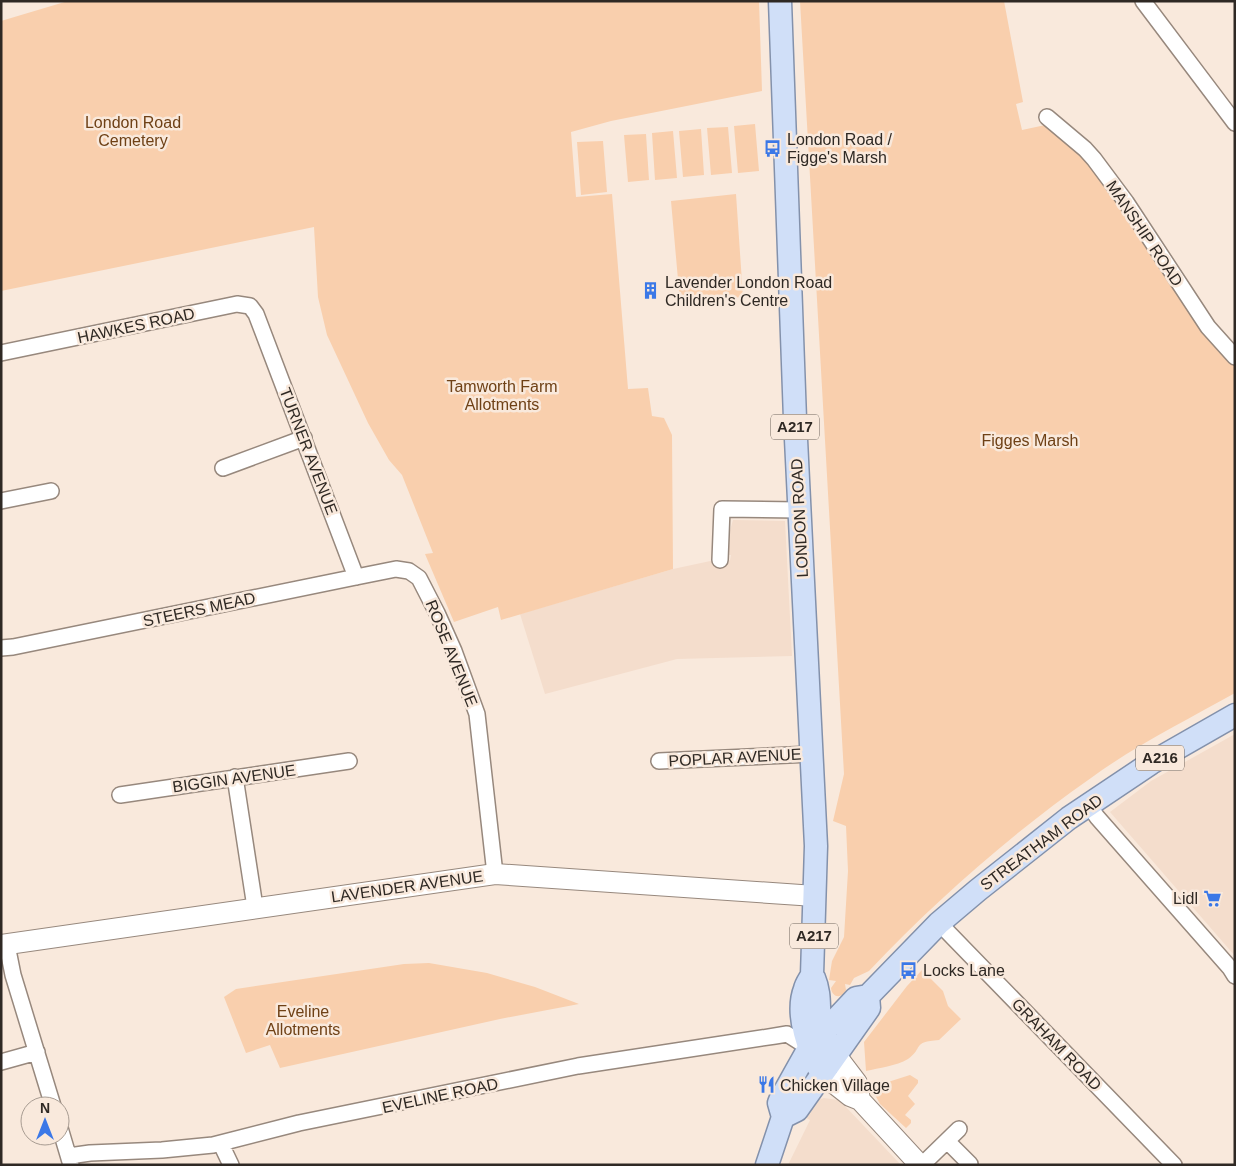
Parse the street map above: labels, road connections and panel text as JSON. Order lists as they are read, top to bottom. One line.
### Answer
{"streets":{"main road":["A217","LONDON ROAD","A216","STREATHAM ROAD"],"street":["MANSHIP ROAD","HAWKES ROAD","TURNER AVENUE","STEERS MEAD","ROSE AVENUE","POPLAR AVENUE","BIGGIN AVENUE","LAVENDER AVENUE","GRAHAM ROAD","EVELINE ROAD"]},"crossings":[["HAWKES ROAD","TURNER AVENUE"],["TURNER AVENUE","STEERS MEAD"],["LONDON ROAD","POPLAR AVENUE"],["LONDON ROAD","STREATHAM ROAD"],["LONDON ROAD","LAVENDER AVENUE"],["LONDON ROAD","EVELINE ROAD"],["STEERS MEAD","ROSE AVENUE"],["ROSE AVENUE","LAVENDER AVENUE"],["STREATHAM ROAD","GRAHAM ROAD"],["STREATHAM ROAD","EVELINE ROAD"]],"parks":["London Road Cemetery","Tamworth Farm Allotments","Figges Marsh","Eveline Allotments"],"places":{"bus stop":["London Road / Figge's Marsh","Locks Lane"],"building":["Lavender London Road Children's Centre"],"supermarket":["Lidl"],"restaurant":["Chicken Village"]},"north":"top"}
